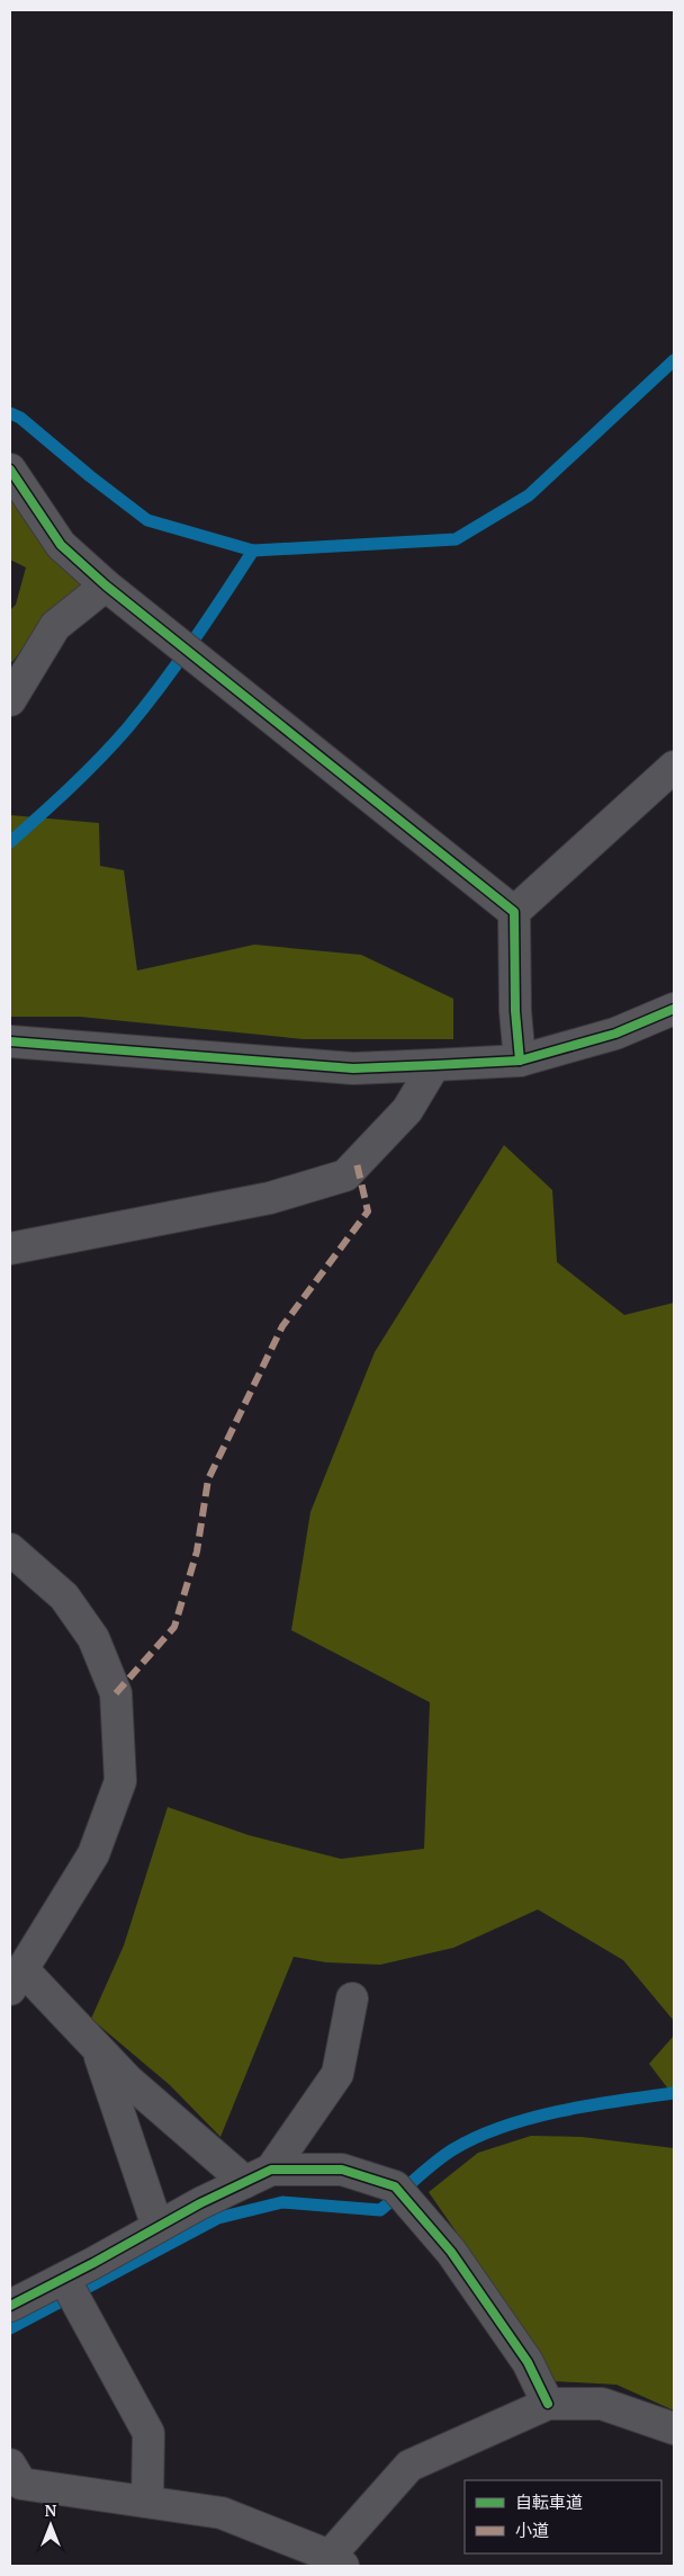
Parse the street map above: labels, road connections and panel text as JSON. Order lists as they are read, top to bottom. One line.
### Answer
{"legend":["自転車道","小道"],"north":"top"}
